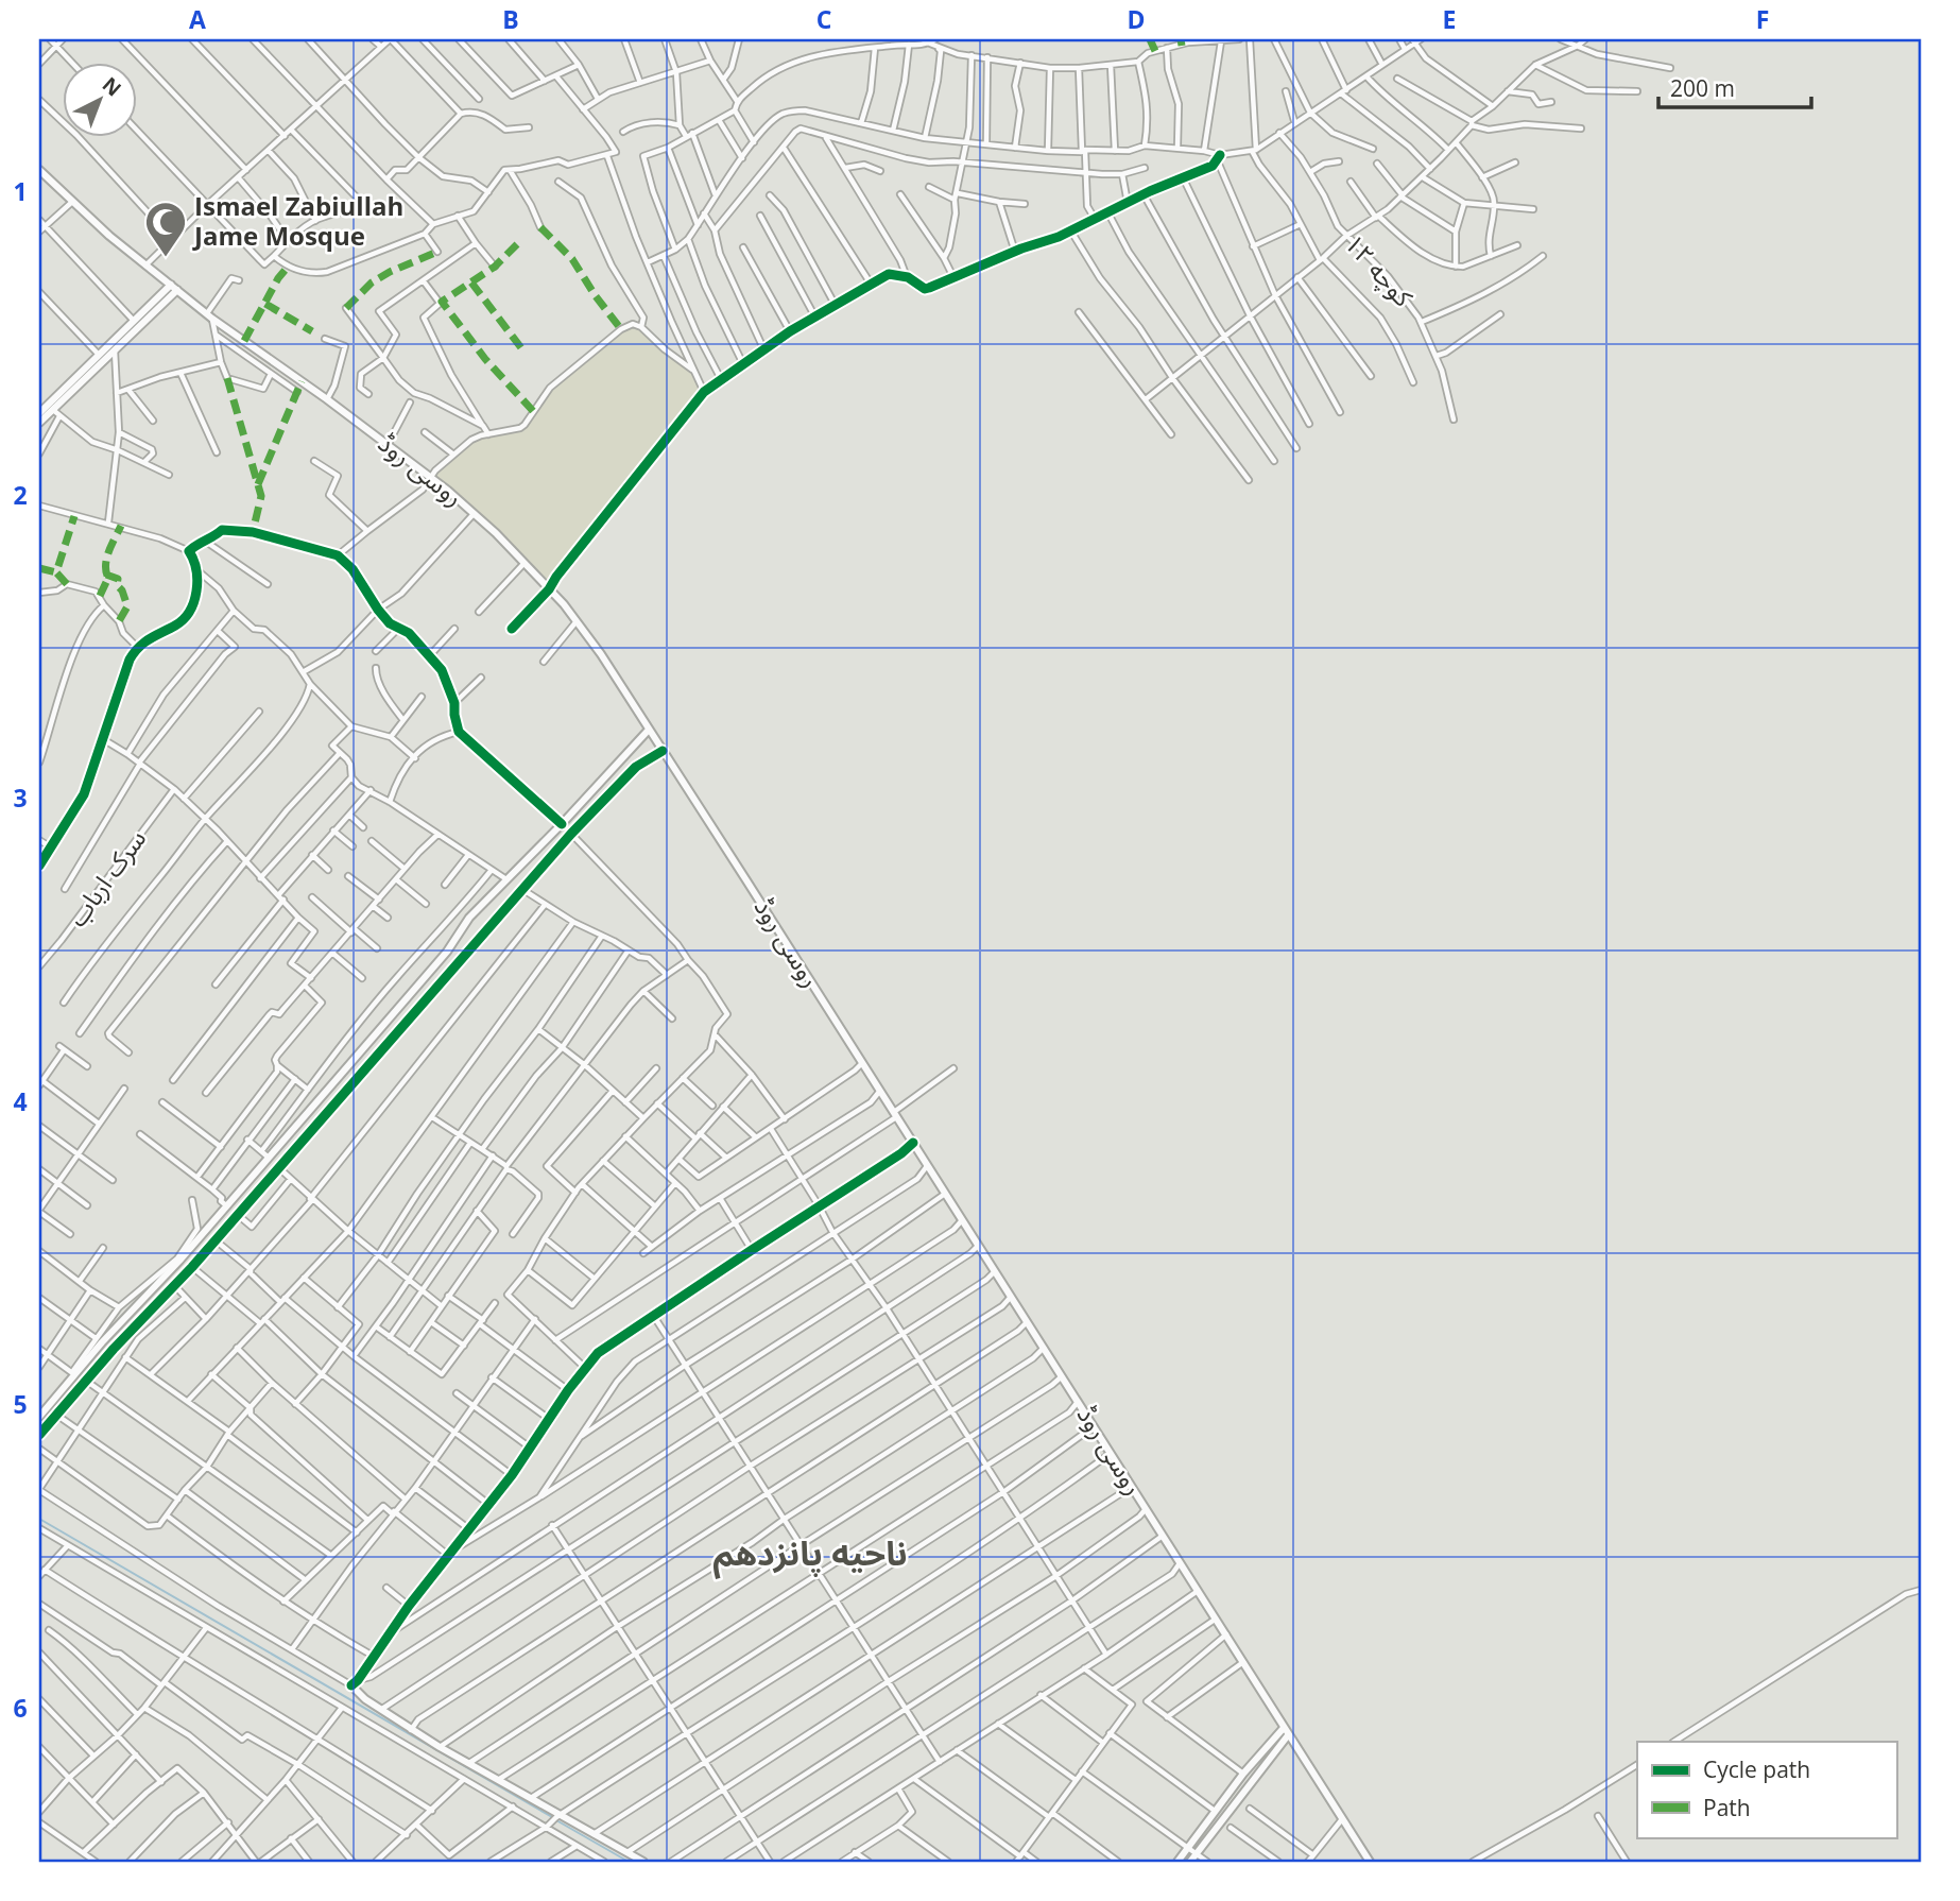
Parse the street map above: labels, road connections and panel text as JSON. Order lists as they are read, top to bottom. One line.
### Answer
{"streets":{"main road":["روسی روڈ"],"street":["کوچه ۱۲","سرک ارباب"]},"districts":["ناحیه پانزدهم"],"places":{"mosque":["Ismael Zabiullah Jame Mosque"]},"legend":["Cycle path","Path"],"scale_bar":"200 m","north":"top right","grid":{"columns":["A","B","C","D","E","F"],"rows":["1","2","3","4","5","6"]}}
